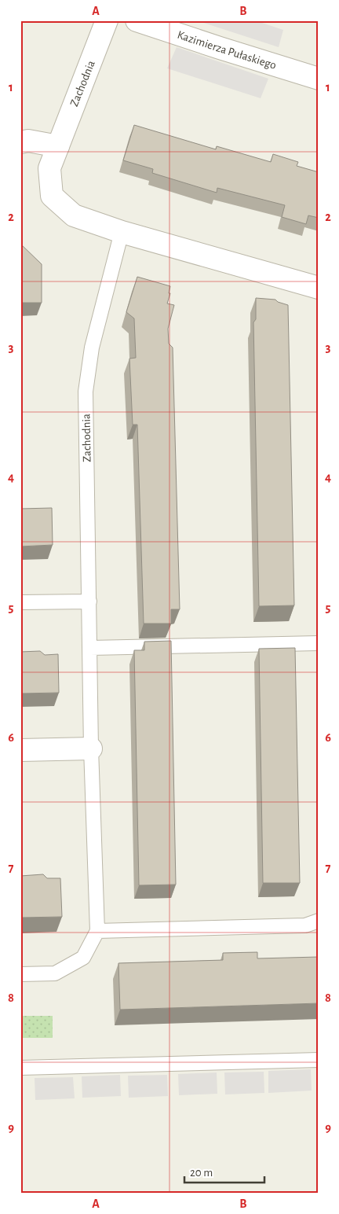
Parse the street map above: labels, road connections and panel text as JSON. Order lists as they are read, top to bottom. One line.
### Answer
{"streets":{"street":["Kazimierza Pułaskiego","Zachodnia"]},"scale_bar":"20 m","grid":{"columns":["A","B"],"rows":["1","2","3","4","5","6","7","8","9"]}}
